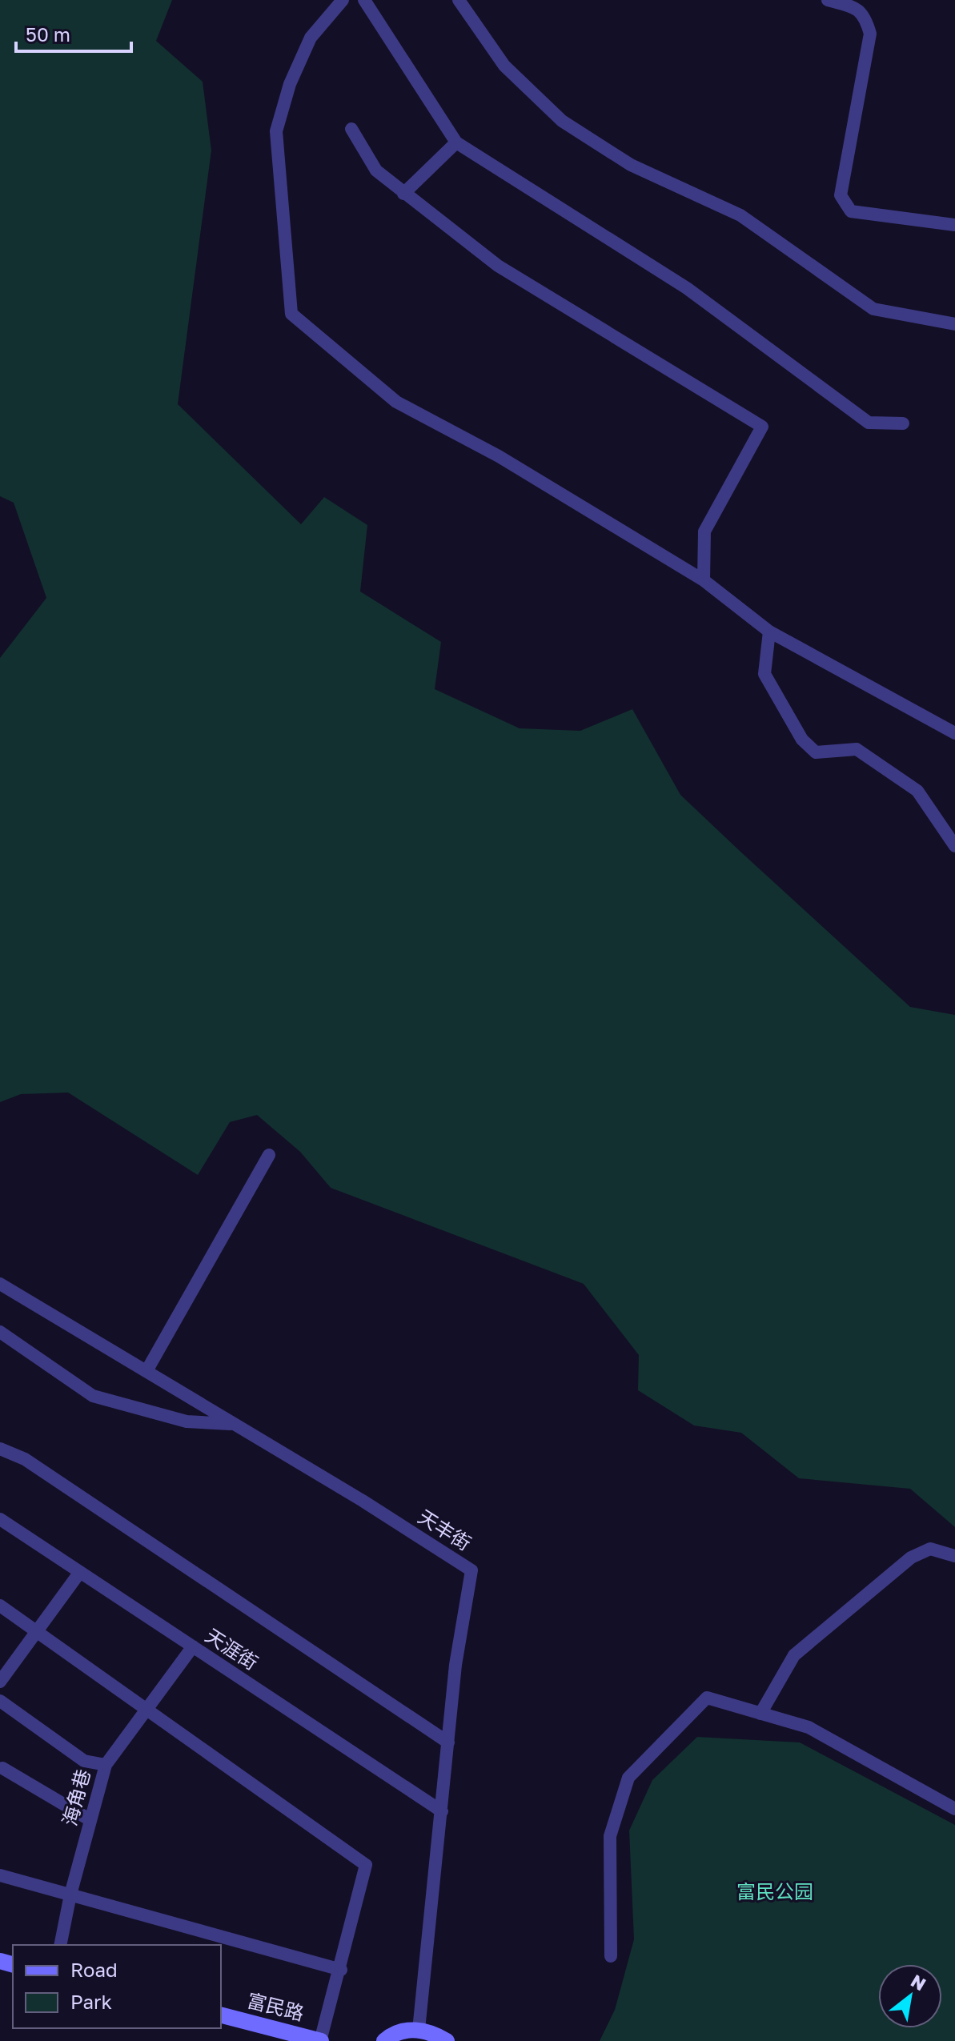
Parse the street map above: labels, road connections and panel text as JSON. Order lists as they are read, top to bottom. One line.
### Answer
{"streets":{"street":["天丰街","天涯街","海角巷","富民路"]},"crossings":[["天丰街","天涯街"],["天涯街","海角巷"]],"parks":["富民公园"],"legend":["Road","Park"],"scale_bar":"50 m","north":"top right"}
